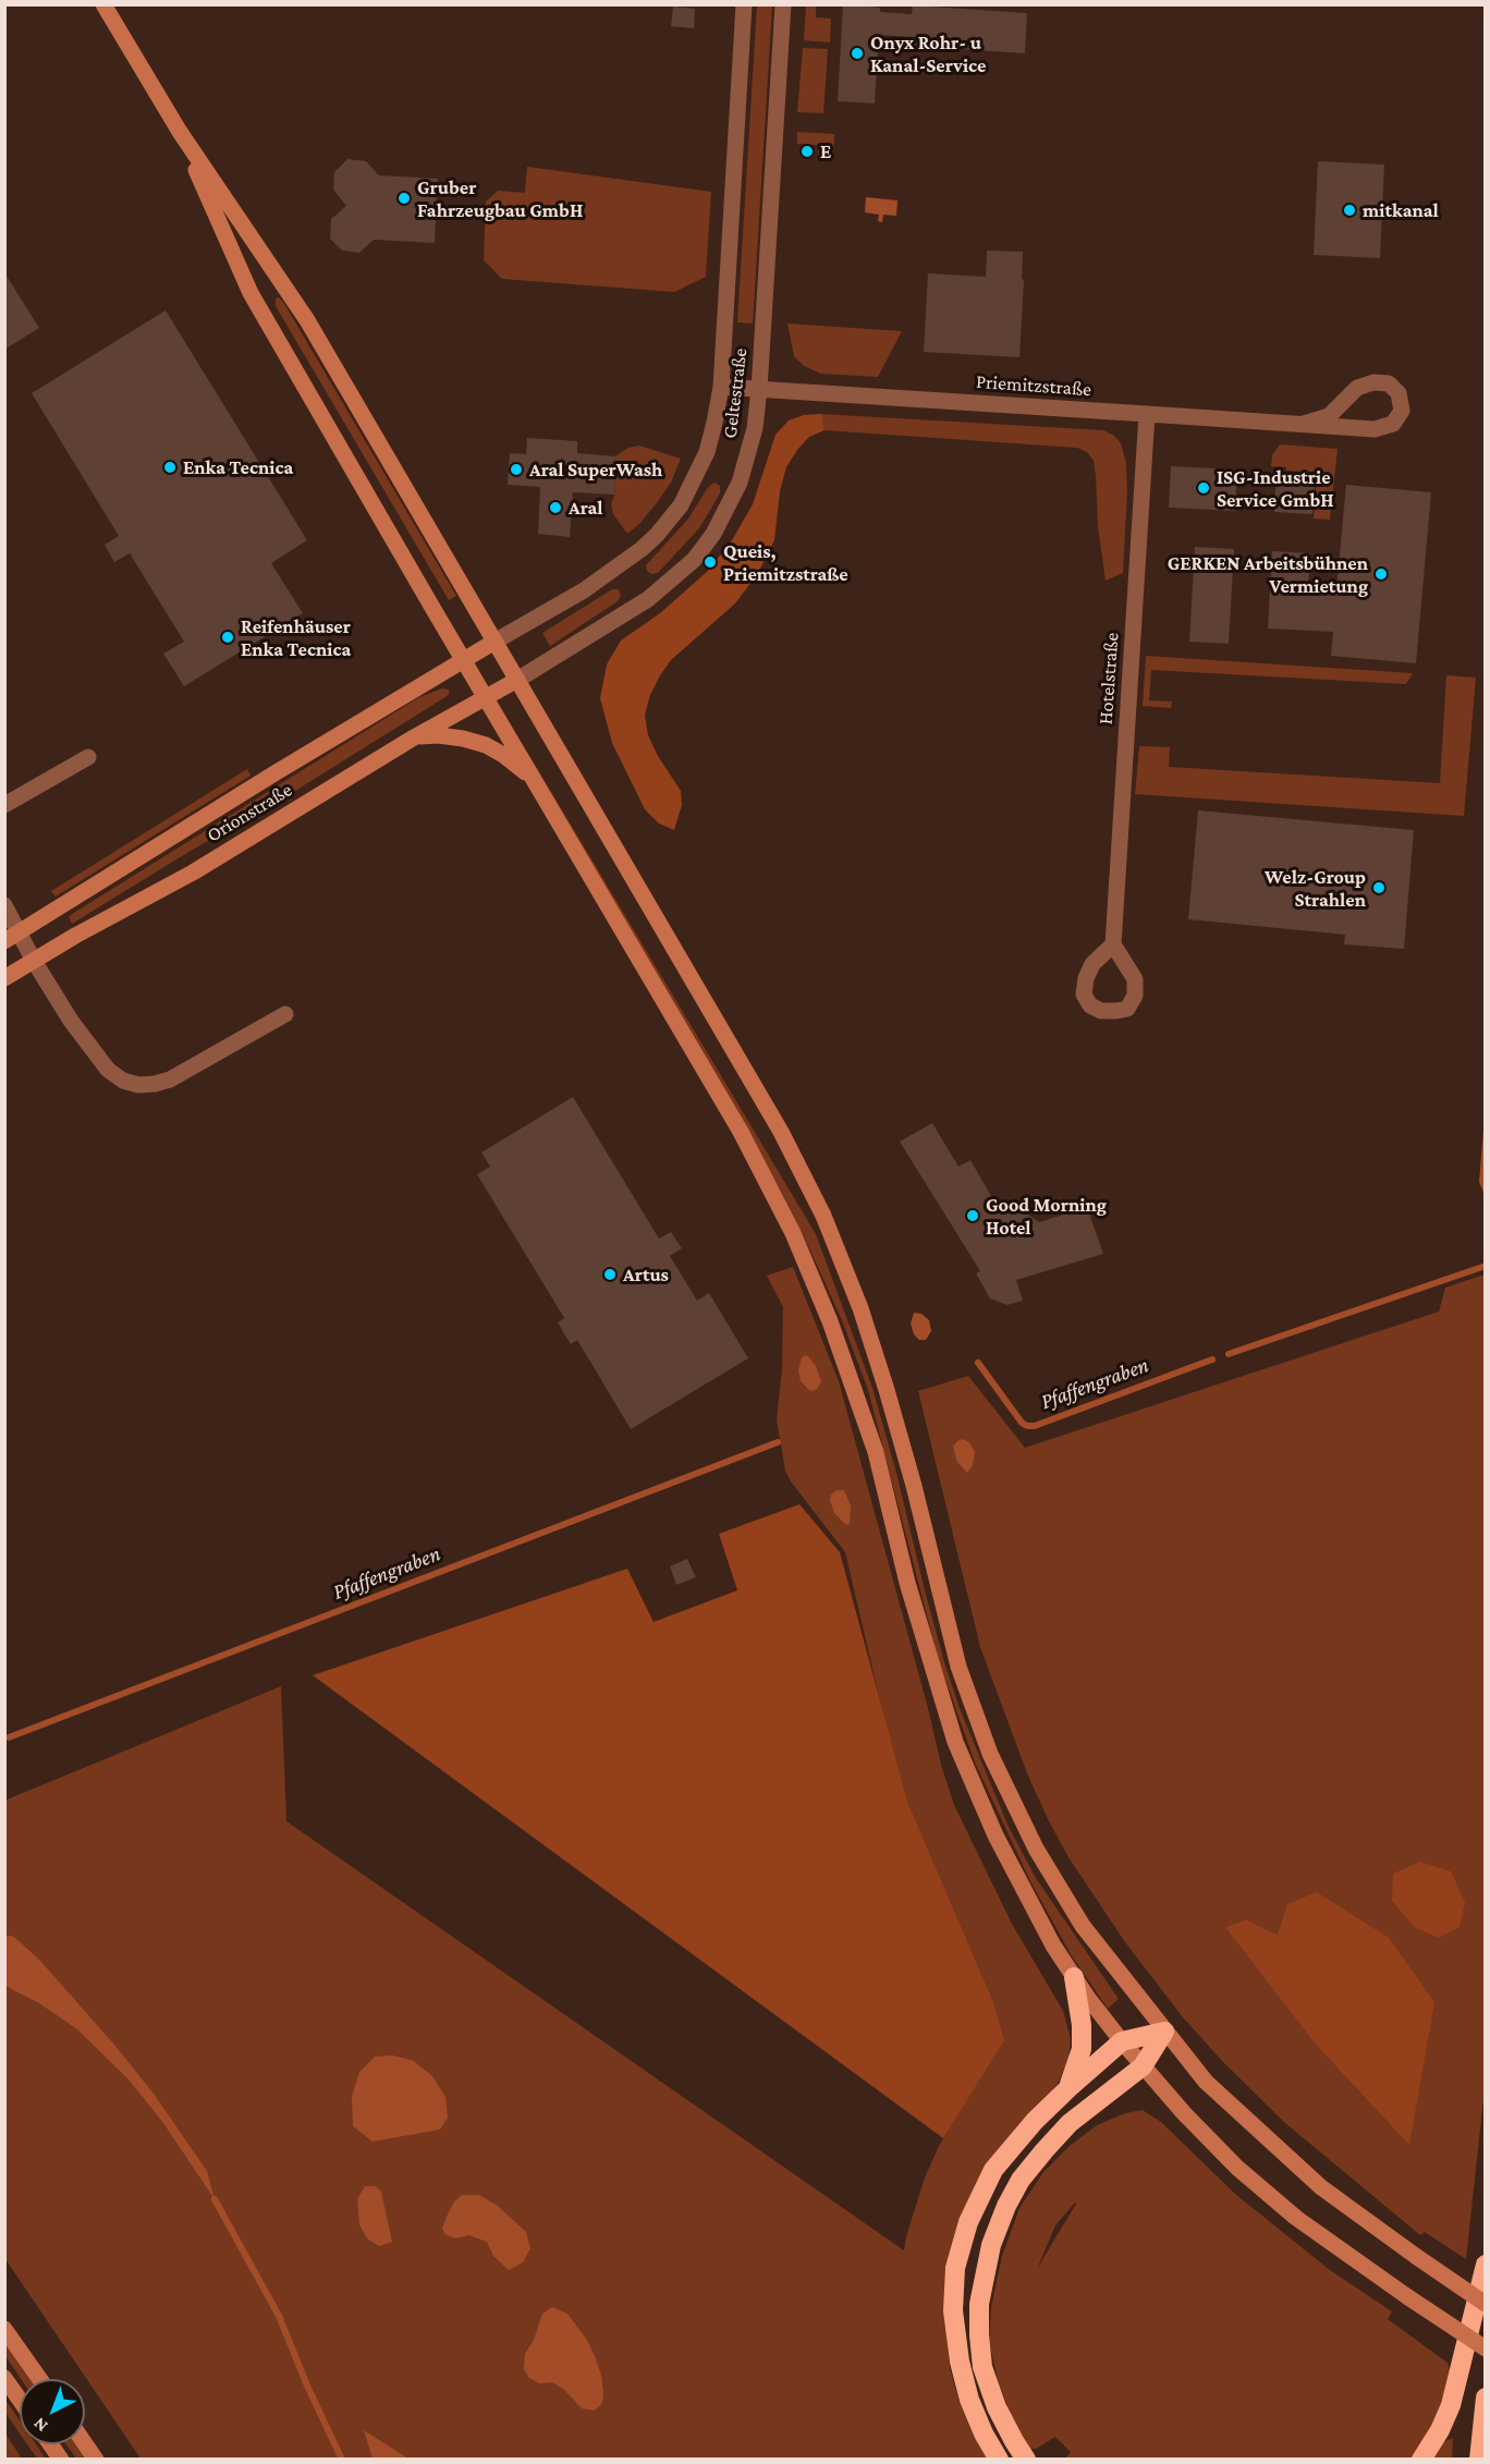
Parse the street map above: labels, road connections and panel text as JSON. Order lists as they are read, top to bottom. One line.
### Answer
{"streets":{"main road":["Orionstraße"],"street":["Priemitzstraße","Geltestraße","Hotelstraße"]},"crossings":[["Priemitzstraße","Geltestraße"],["Priemitzstraße","Hotelstraße"],["Geltestraße","Orionstraße"]],"water":["Pfaffengraben"],"places":["Onyx Rohr- u Kanal-Service","E","Gruber Fahrzeugbau GmbH","mitkanal","Enka Tecnica","Aral SuperWash","ISG-Industrie Service GmbH","Aral","Queis, Priemitzstraße","GERKEN Arbeitsbühnen Vermietung","Reifenhäuser Enka Tecnica","Welz-Group Strahlen","Good Morning Hotel","Artus"],"north":"bottom left"}
